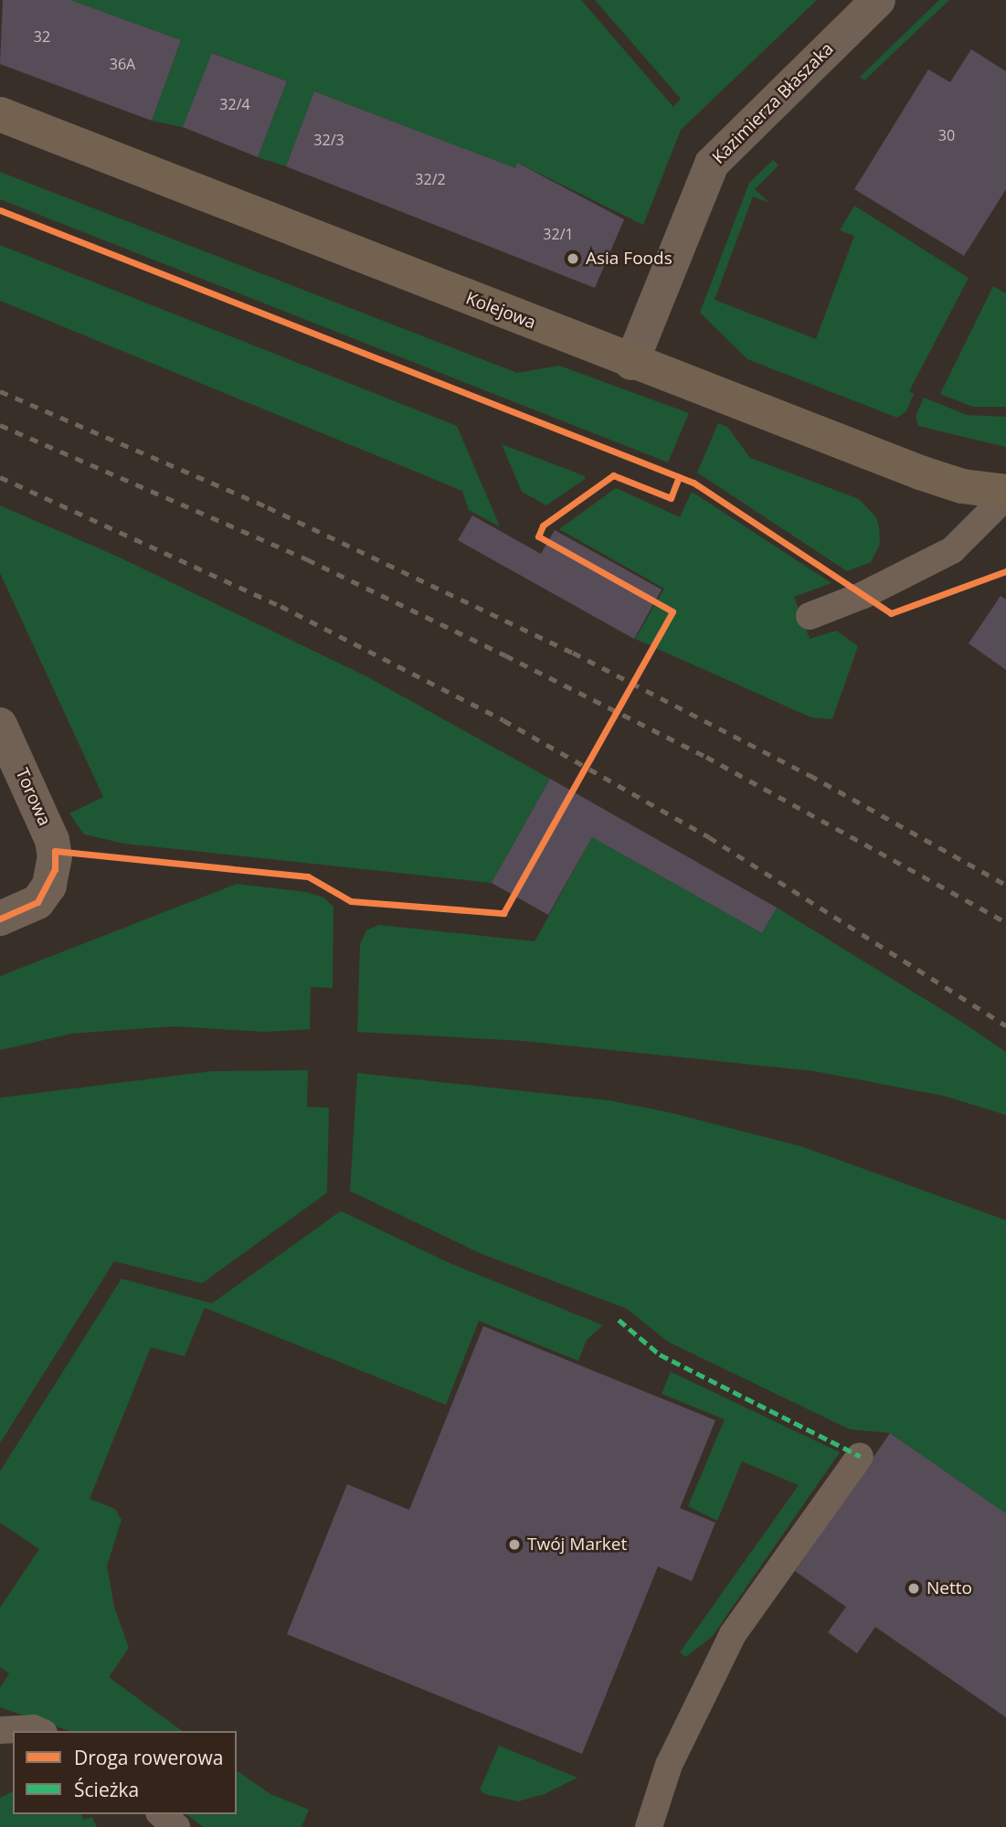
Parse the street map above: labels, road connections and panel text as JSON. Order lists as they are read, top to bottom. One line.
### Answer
{"streets":{"street":["Kazimierza Błaszaka","Kolejowa","Torowa"]},"crossings":[["Kazimierza Błaszaka","Kolejowa"]],"places":["Asia Foods","Twój Market","Netto"],"house_numbers":["32","36A","32/4","30","32/3","32/2","32/1"],"legend":["Droga rowerowa","Ścieżka"]}
